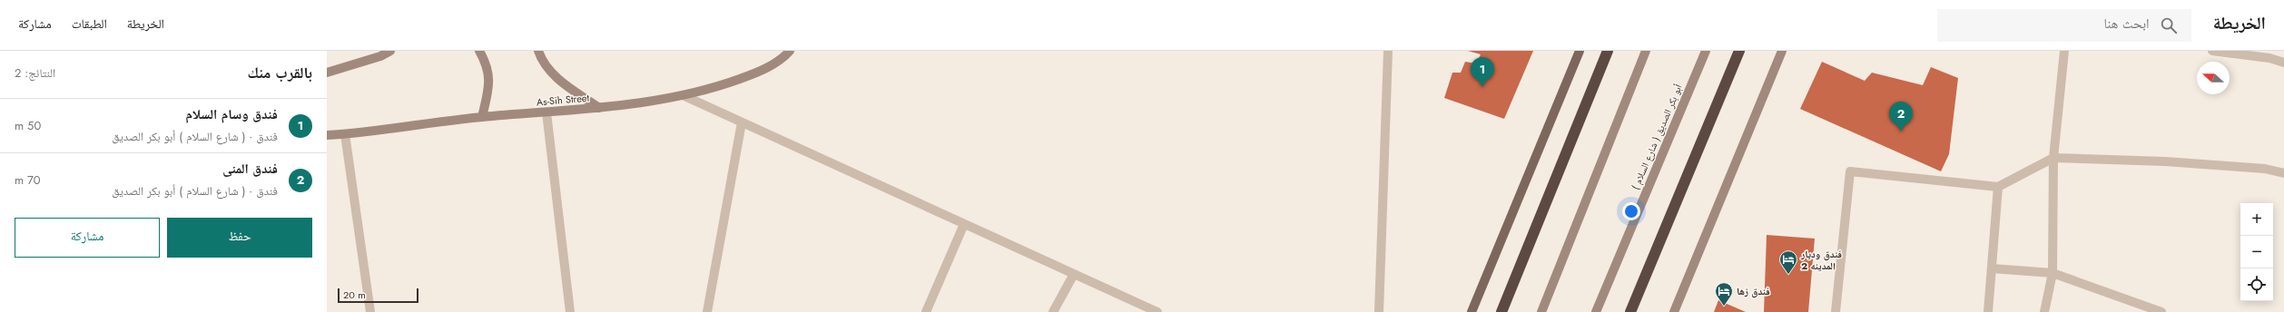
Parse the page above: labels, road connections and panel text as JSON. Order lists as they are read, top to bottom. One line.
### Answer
{"streets":{"main road":["As-Sih Street","( شارع السلام ) أبو بكر الصديق"]},"places":{"hotel":["فندق وديار المدينه 2","فندق زها"]},"scale_bar":"20 m","north":"left","page":{"header":"الخريطة","search":"ابحث هنا","nav":["الخريطة","الطبقات","مشاركة"],"heading":["بالقرب منك","النتائج: 2"],"pins":["1","2"],"list":[{"mark":"1","name":"فندق وسام السلام","note":"فندق · ( شارع السلام ) أبو بكر الصديق","value":"50 m"},{"mark":"2","name":"فندق المنى","note":"فندق · ( شارع السلام ) أبو بكر الصديق","value":"70 m"}],"map_buttons":["+","−"],"buttons":["حفظ","مشاركة"],"scale":"20 m"}}
